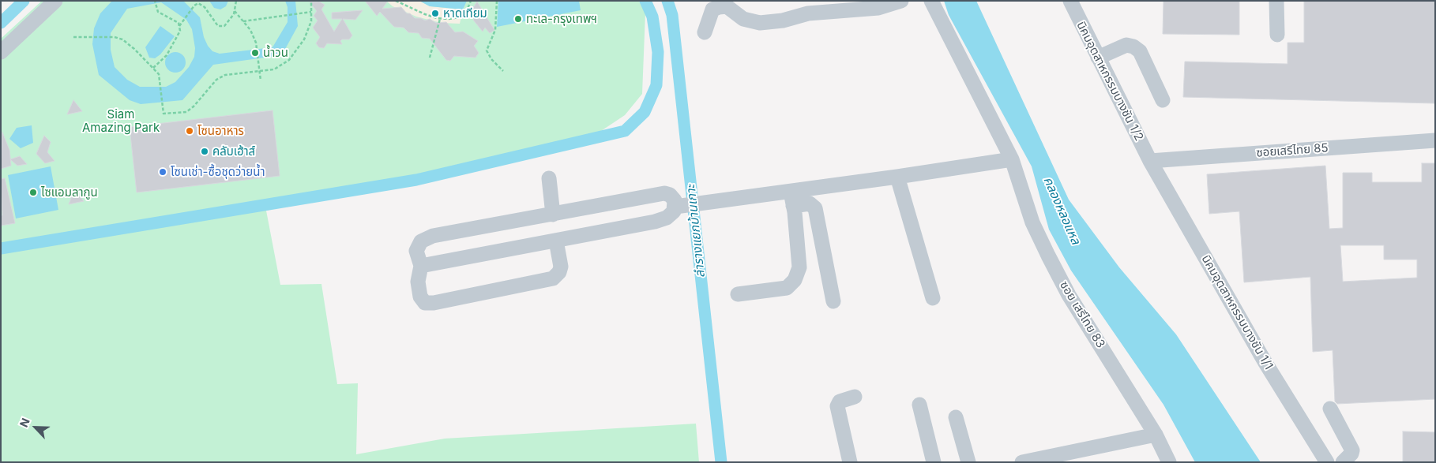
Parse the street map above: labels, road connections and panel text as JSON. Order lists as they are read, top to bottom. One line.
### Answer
{"streets":{"street":["นิคมอุตสาหกรรมบางชัน 1/2","ซอยเสรีไทย 85","นิคมอุตสาหกรรมบางชัน 1/1","ซอย เสรีไทย 83"]},"crossings":[["นิคมอุตสาหกรรมบางชัน 1/2","ซอยเสรีไทย 85"],["นิคมอุตสาหกรรมบางชัน 1/2","นิคมอุตสาหกรรมบางชัน 1/1"],["ซอยเสรีไทย 85","นิคมอุตสาหกรรมบางชัน 1/1"]],"water":["คลองหลอแหล","ลำรางแยกบ้านเกาะ"],"parks":["Siam Amazing Park"],"places":["หาดเทียม","ทะเล-กรุงเทพฯ","น้ำวน","โซนอาหาร","คลับเฮ้าส์","โซนเช่า-ซื้อชุดว่ายน้ำ","ไซแอมลากูน"],"north":"top left"}
